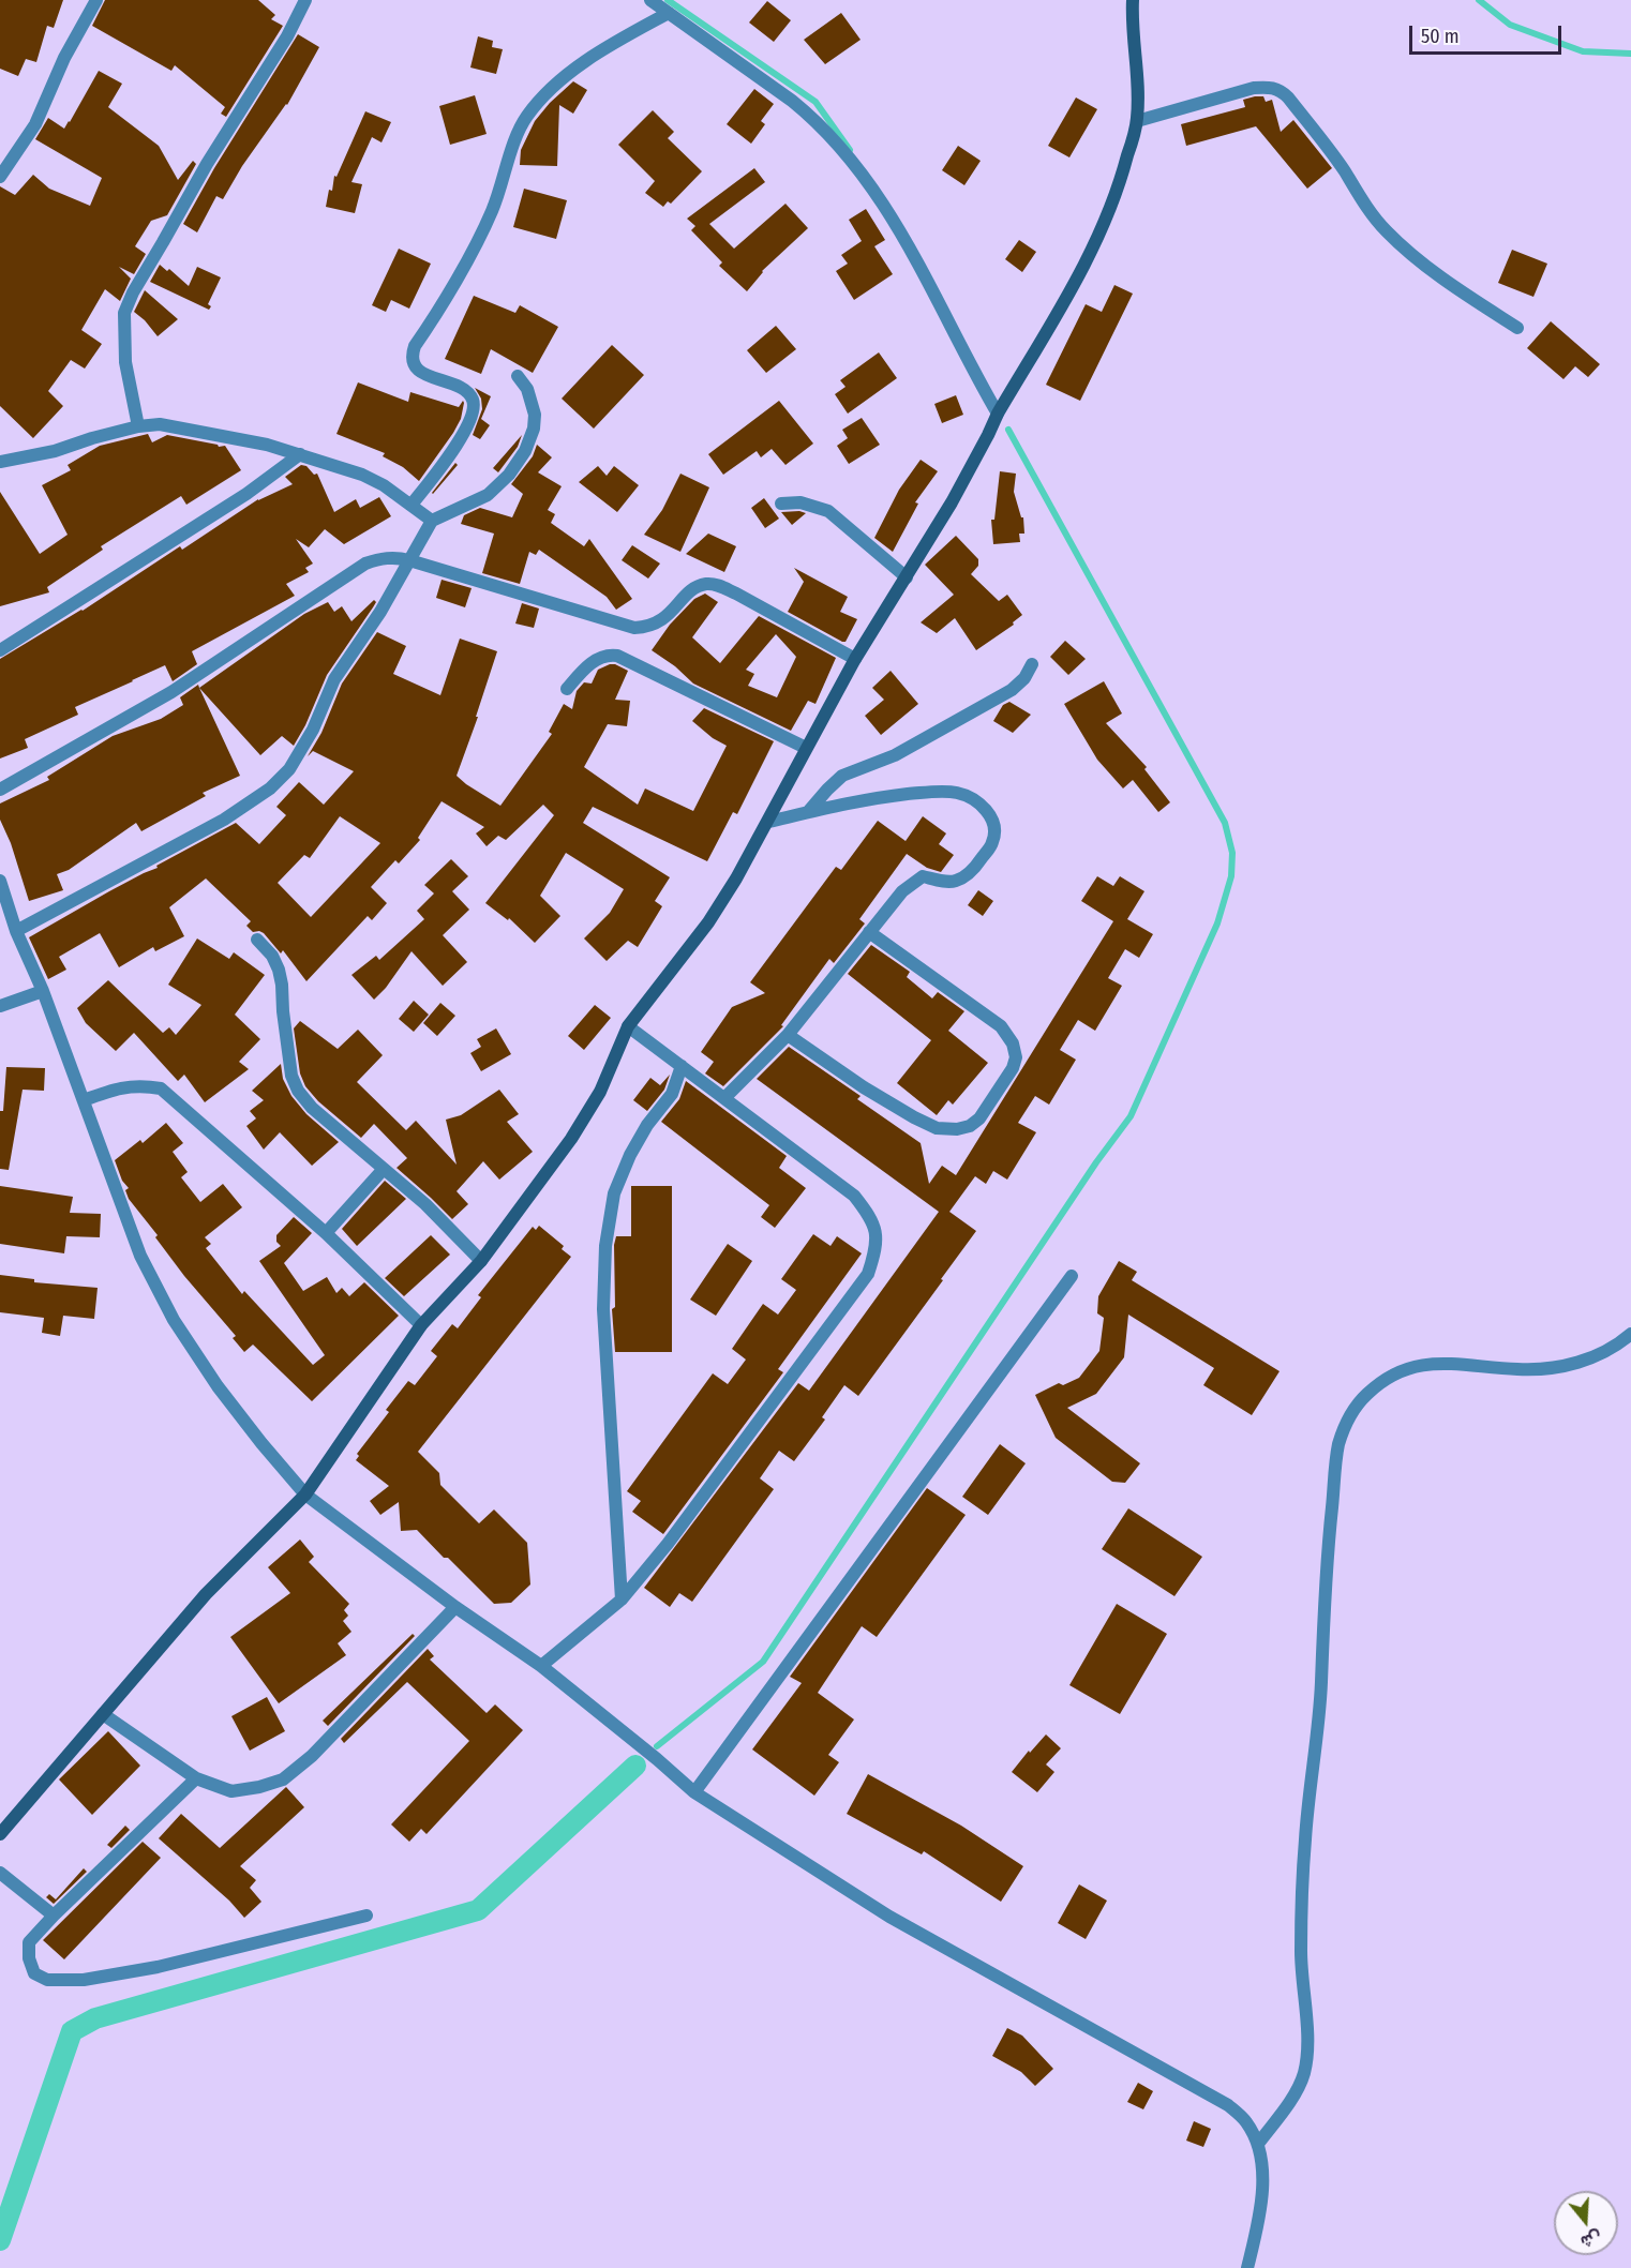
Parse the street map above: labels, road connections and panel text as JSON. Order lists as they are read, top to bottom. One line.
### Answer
{"scale_bar":"50 m","north":"bottom"}
